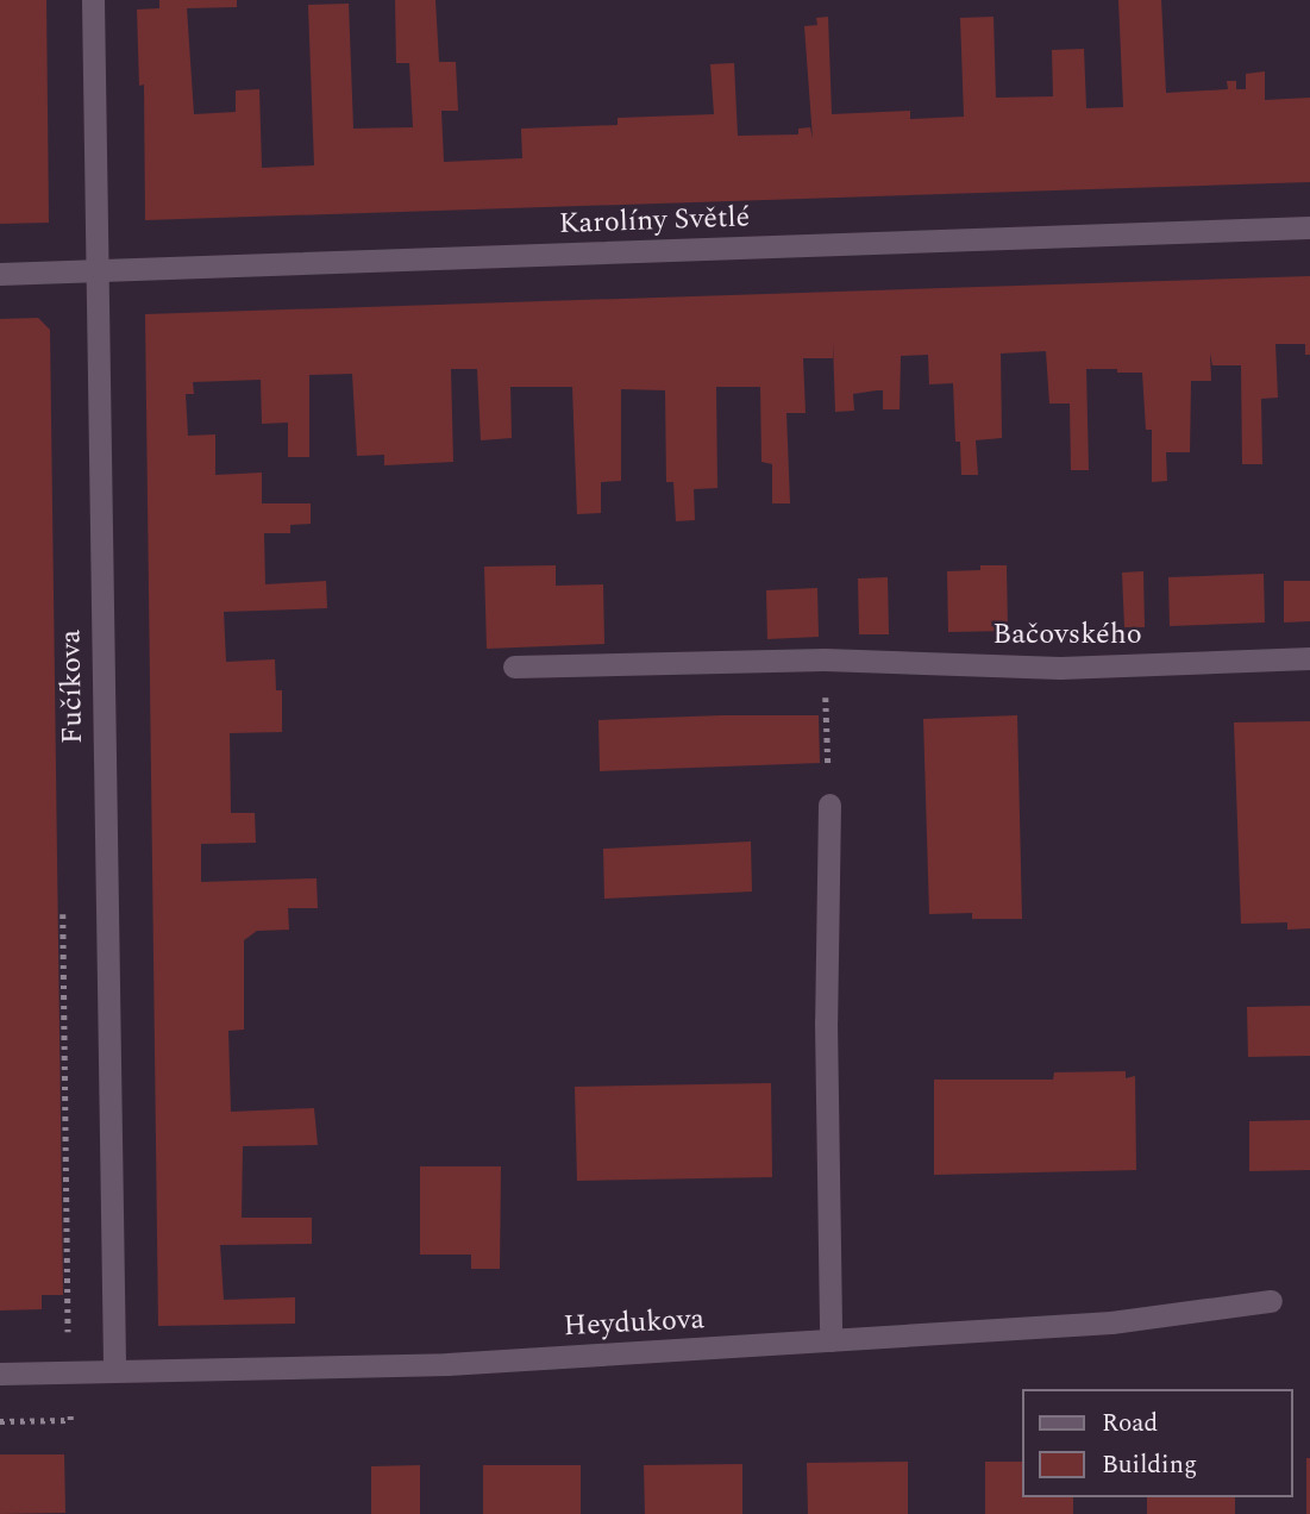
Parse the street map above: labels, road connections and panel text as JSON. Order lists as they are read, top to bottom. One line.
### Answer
{"streets":{"street":["Karolíny Světlé","Bačovského","Fučíkova","Heydukova"]},"crossings":[["Karolíny Světlé","Fučíkova"],["Fučíkova","Heydukova"]],"legend":["Road","Building"]}
